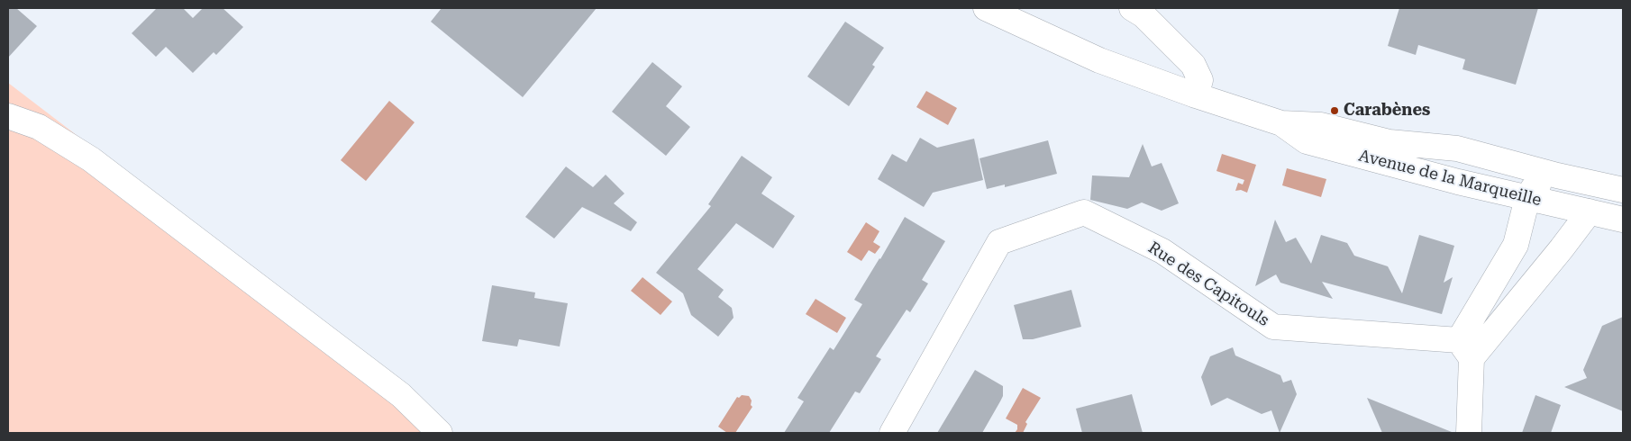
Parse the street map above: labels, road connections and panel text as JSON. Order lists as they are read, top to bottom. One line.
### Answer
{"streets":{"street":["Avenue de la Marqueille","Rue des Capitouls"]},"places":["Carabènes"]}
